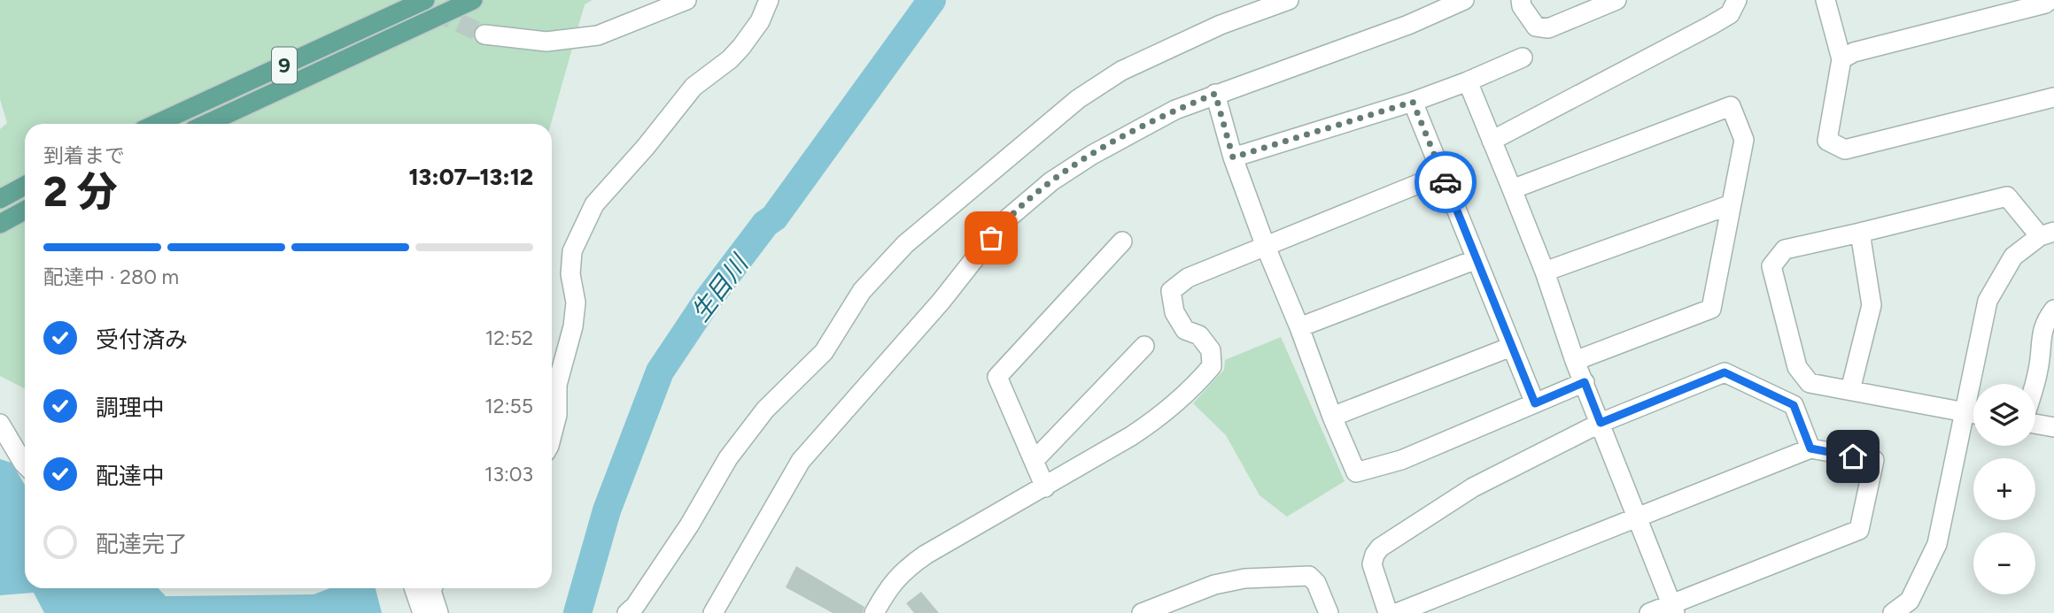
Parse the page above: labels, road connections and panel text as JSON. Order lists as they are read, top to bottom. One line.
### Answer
{"streets":{"main road":["9"]},"water":["生目川"],"page":{"heading":["2 分","到着まで","13:07–13:12"],"bar":"配達中 · 280 m","list":[["受付済み","12:52"],["調理中","12:55"],["配達中","13:03"],"配達完了"],"map_buttons":["+","−"]}}
